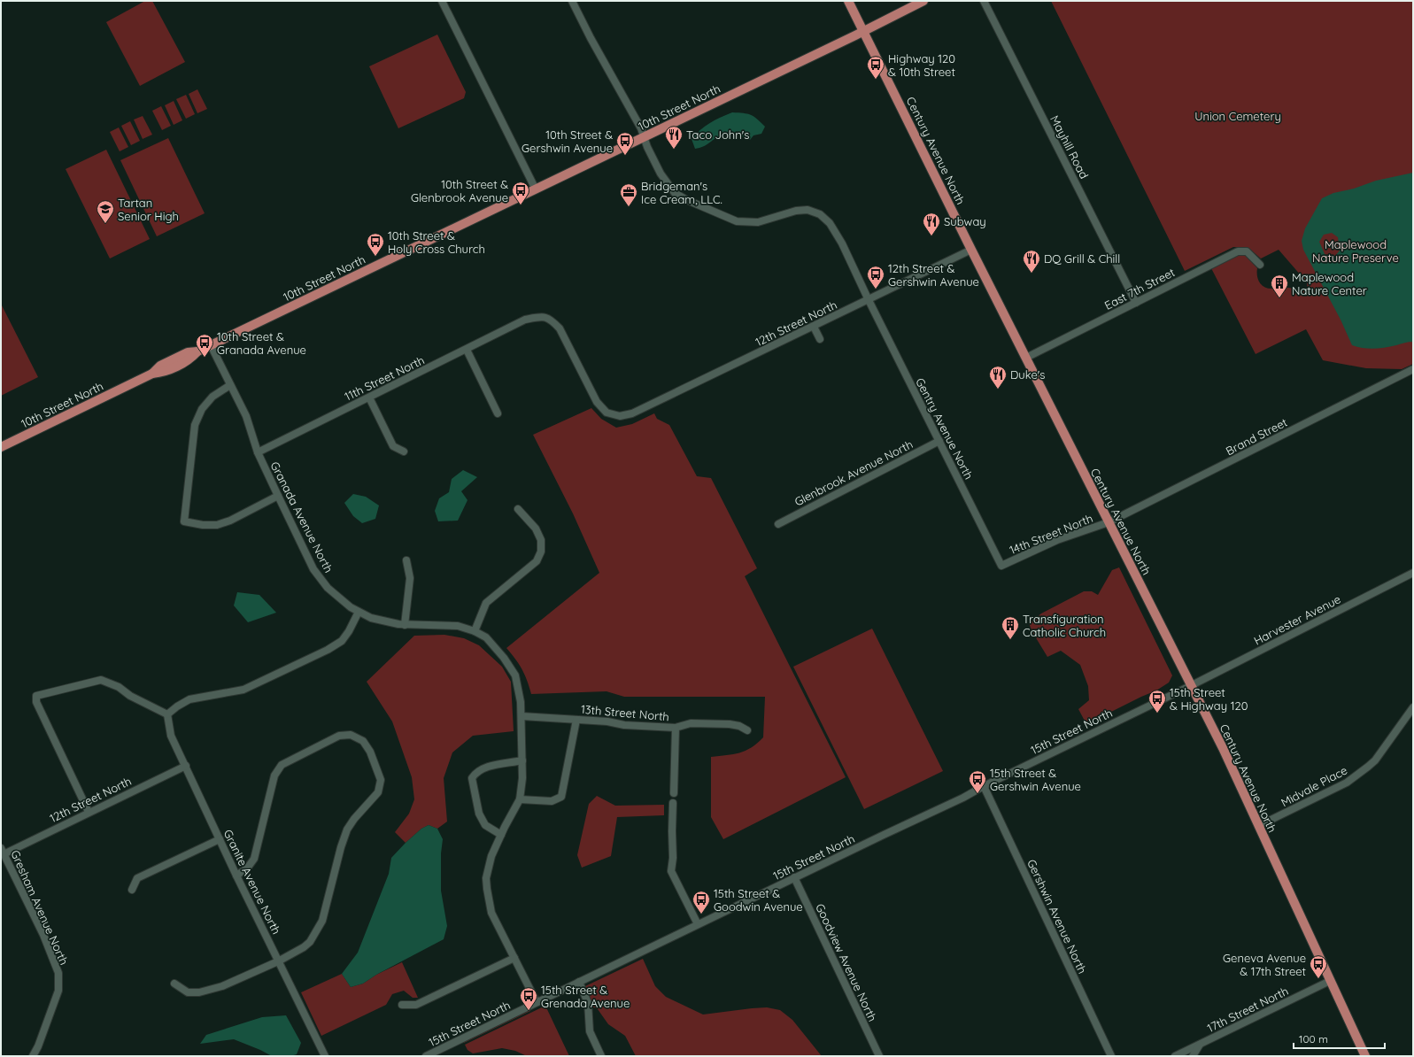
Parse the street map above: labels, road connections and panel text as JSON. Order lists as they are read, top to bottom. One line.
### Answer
{"streets":{"main road":["10th Street North","Century Avenue North"],"street":["Mayhill Road","East 7th Street","12th Street North","11th Street North","Gentry Avenue North","Brand Street","Glenbrook Avenue North","Granada Avenue North","14th Street North","Harvester Avenue","13th Street North","15th Street North","Midvale Place","Granite Avenue North","Gresham Avenue North","Gershwin Avenue North","Goodview Avenue North","17th Street North"]},"crossings":[["10th Street North","Century Avenue North"],["10th Street North","Granada Avenue North"],["Mayhill Road","East 7th Street"],["Century Avenue North","East 7th Street"],["Century Avenue North","12th Street North"],["Century Avenue North","Brand Street"],["Century Avenue North","14th Street North"],["Century Avenue North","Harvester Avenue"],["Century Avenue North","15th Street North"],["Century Avenue North","Midvale Place"],["Century Avenue North","17th Street North"],["12th Street North","11th Street North"],["12th Street North","Gentry Avenue North"],["12th Street North","Granite Avenue North"],["12th Street North","Gresham Avenue North"],["11th Street North","Granada Avenue North"],["Gentry Avenue North","Glenbrook Avenue North"],["Gentry Avenue North","14th Street North"],["Brand Street","14th Street North"],["Granada Avenue North","13th Street North"],["Granada Avenue North","15th Street North"],["Harvester Avenue","15th Street North"],["15th Street North","Gershwin Avenue North"],["15th Street North","Goodview Avenue North"]],"parks":["Union Cemetery","Maplewood Nature Preserve"],"places":{"bus stop":["Highway 120 & 10th Street","10th Street & Gershwin Avenue","10th Street & Glenbrook Avenue","10th Street & Holy Cross Church","12th Street & Gershwin Avenue","10th Street & Granada Avenue","15th Street & Highway 120","15th Street & Gershwin Avenue","15th Street & Goodwin Avenue","Geneva Avenue & 17th Street","15th Street & Grenada Avenue"],"restaurant":["Taco John's","Subway","DQ Grill & Chill","Duke's"],"office":["Bridgeman's Ice Cream, LLC."],"school or university":["Tartan Senior High"],"building":["Maplewood Nature Center","Transfiguration Catholic Church"]},"scale_bar":"100 m"}
